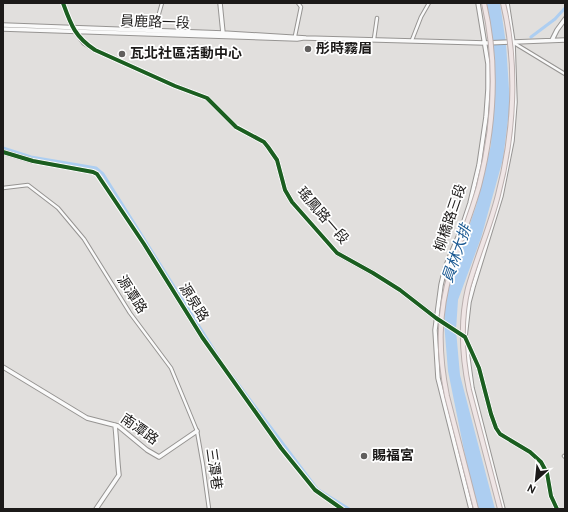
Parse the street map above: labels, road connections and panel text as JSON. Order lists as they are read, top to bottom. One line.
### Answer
{"streets":{"main road":["員鹿路一段","瑤鳳路一段","柳橋路三段","源泉路","南潭路"],"street":["源潭路","三潭巷"]},"crossings":[["員鹿路一段","瑤鳳路一段"],["員鹿路一段","柳橋路三段"],["瑤鳳路一段","柳橋路三段"],["源潭路","南潭路"],["源潭路","三潭巷"],["南潭路","三潭巷"]],"water":["員林大排"],"places":["彤時霧眉","瓦北社區活動中心","賜福宮"],"north":"bottom left"}
